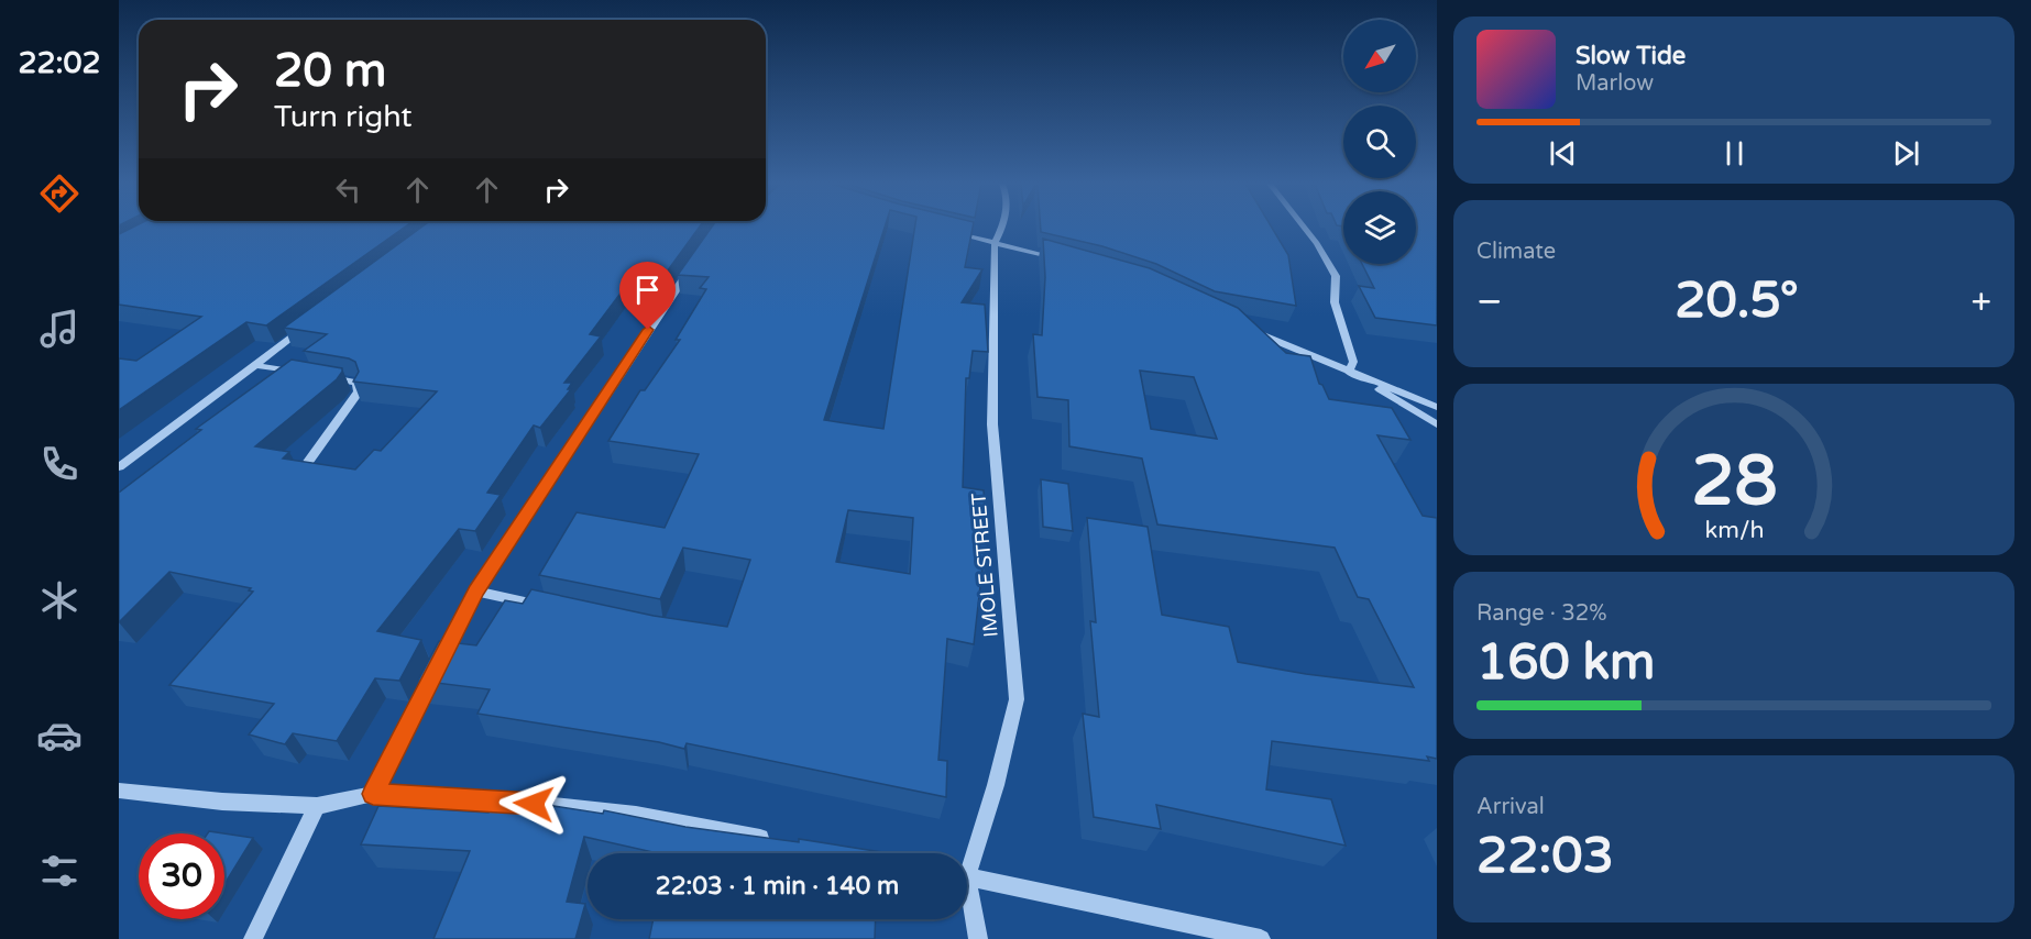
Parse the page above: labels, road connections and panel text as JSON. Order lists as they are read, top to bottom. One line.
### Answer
{"streets":{"street":["IMOLE STREET"]},"north":"bottom left","page":{"tabs":"22:02","turn":["20 m","Turn right"],"song":["Slow Tide","Marlow"],"tile":["Climate",["Range · 32%","160 km"],["Arrival","22:03"]],"heat":["−","20.5°","+"],"limit":"30","trip":"22:03 · 1 min · 140 m","gauge":["28","km/h"]}}
